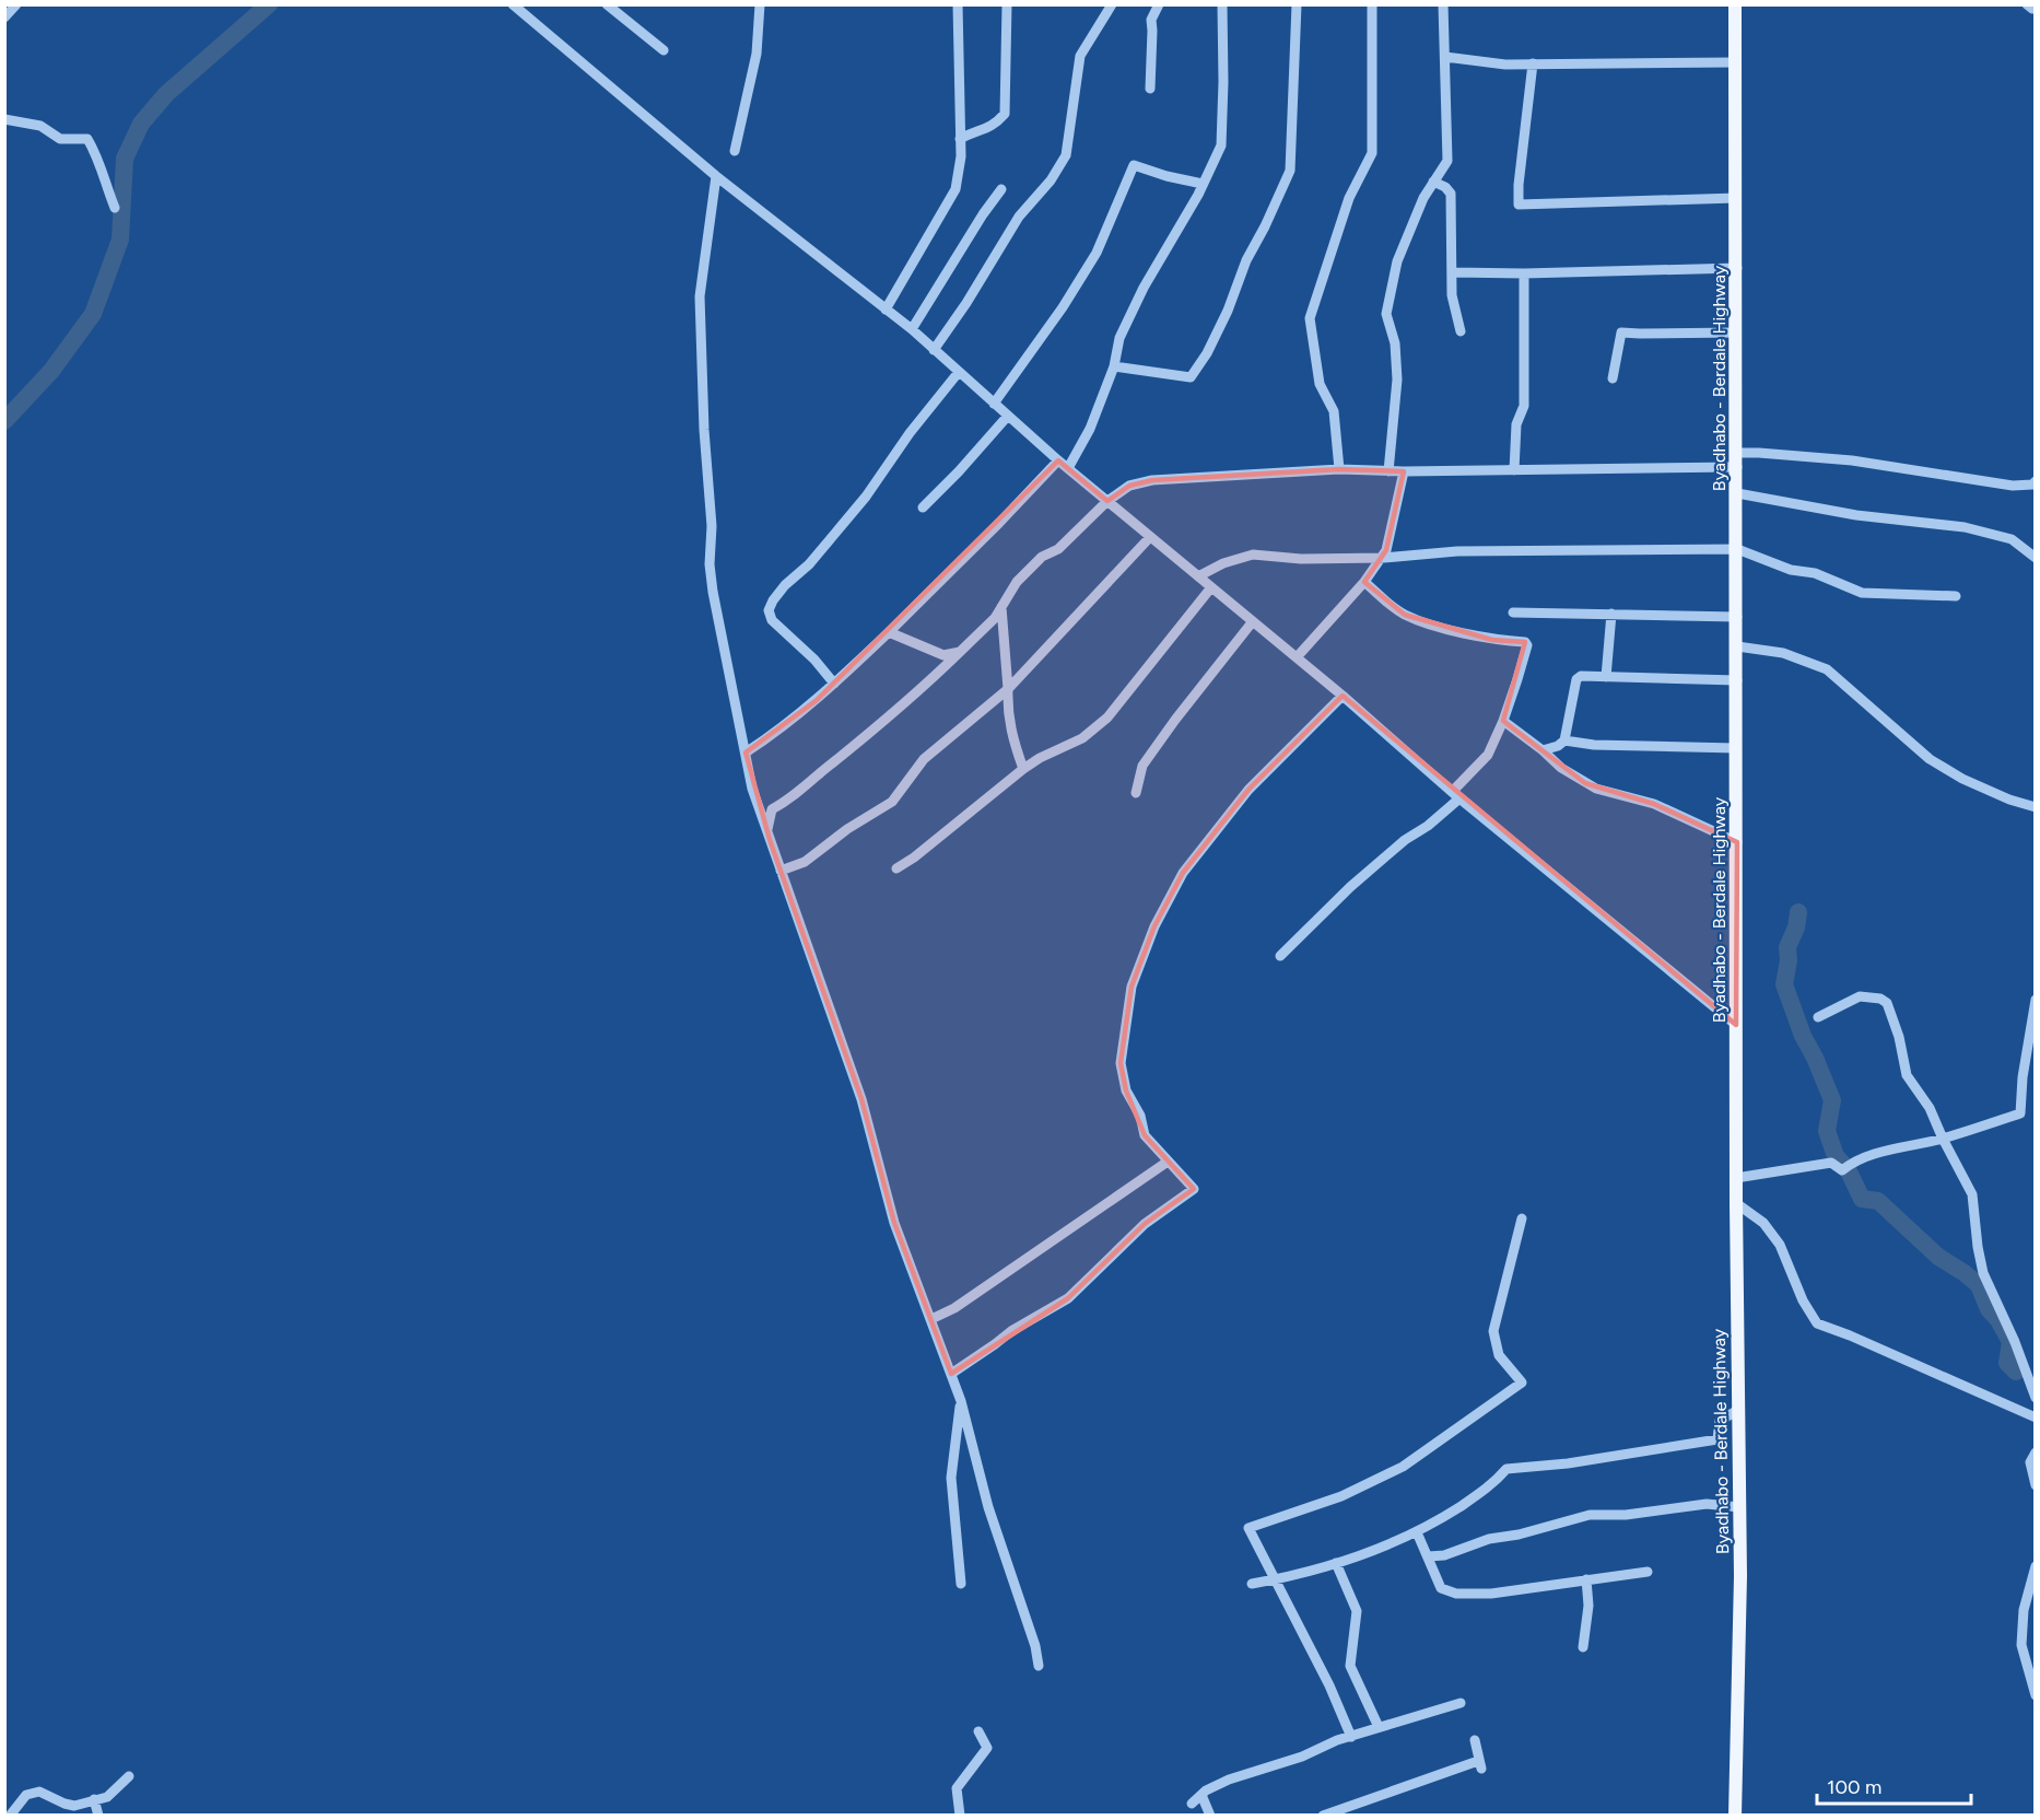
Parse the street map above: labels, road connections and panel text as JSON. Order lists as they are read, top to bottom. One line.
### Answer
{"streets":{"main road":["Byadhabo - Berdale Highway"]},"scale_bar":"100 m"}
